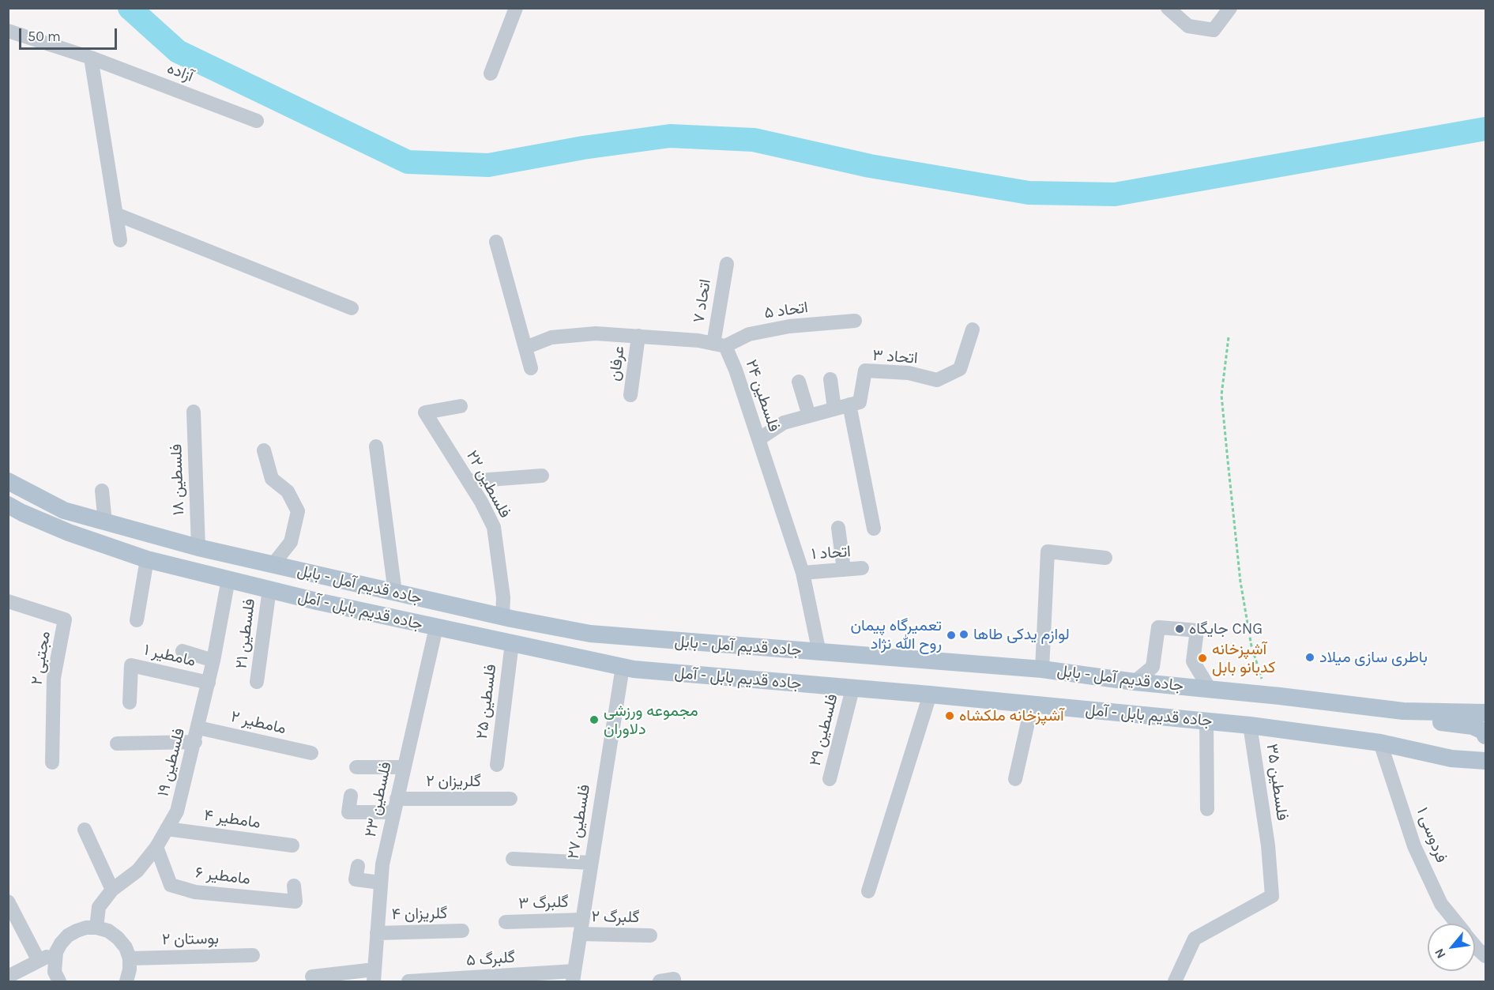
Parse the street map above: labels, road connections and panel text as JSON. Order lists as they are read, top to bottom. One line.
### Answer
{"streets":{"main road":["جاده قدیم آمل - بابل","جاده قدیم بابل - آمل"],"street":["آزاده","اتحاد ۷","اتحاد ۵","اتحاد ۳","عرفان","فلسطین ۲۴","فلسطین ۱۸","فلسطین ۲۲","اتحاد ۱","فلسطین ۲۱","مامطیر ۱","مجتبی ۲","فلسطین ۲۵","مامطیر ۲","فلسطین ۲۹","فلسطین ۱۹","گلریزان ۲","فلسطین ۳۵","فلسطین ۲۳","مامطیر ۴","فلسطین ۲۷","فردوسی ۱","مامطیر ۶","گلبرگ ۳","گلریزان ۴","گلبرگ ۲","بوستان ۲","گلبرگ ۵"]},"crossings":[["اتحاد ۷","اتحاد ۵"],["اتحاد ۷","فلسطین ۲۴"],["اتحاد ۵","فلسطین ۲۴"],["فلسطین ۲۴","اتحاد ۱"],["فلسطین ۲۴","جاده قدیم آمل - بابل"],["فلسطین ۱۸","جاده قدیم آمل - بابل"],["فلسطین ۲۲","جاده قدیم آمل - بابل"],["جاده قدیم بابل - آمل","فلسطین ۲۱"],["جاده قدیم بابل - آمل","فلسطین ۲۵"],["جاده قدیم بابل - آمل","فلسطین ۲۹"],["جاده قدیم بابل - آمل","فلسطین ۱۹"],["جاده قدیم بابل - آمل","فلسطین ۳۵"],["جاده قدیم بابل - آمل","فلسطین ۲۳"],["جاده قدیم بابل - آمل","فلسطین ۲۷"],["جاده قدیم بابل - آمل","فردوسی ۱"],["مامطیر ۱","فلسطین ۱۹"],["مامطیر ۲","فلسطین ۱۹"],["فلسطین ۱۹","مامطیر ۴"],["فلسطین ۱۹","مامطیر ۶"],["گلریزان ۲","فلسطین ۲۳"],["فلسطین ۲۳","گلریزان ۴"],["فلسطین ۲۷","گلبرگ ۳"],["فلسطین ۲۷","گلبرگ ۲"],["فلسطین ۲۷","گلبرگ ۵"]],"places":["جایگاه CNG","لوازم یدکی طاها","تعمیرگاه پیمان روح الله نژاد","باطری سازی میلاد","آشپزخانه کدبانو بابل","آشپزخانه ملکشاه","مجموعه ورزشی دلاوران"],"scale_bar":"50 m","north":"bottom left"}
